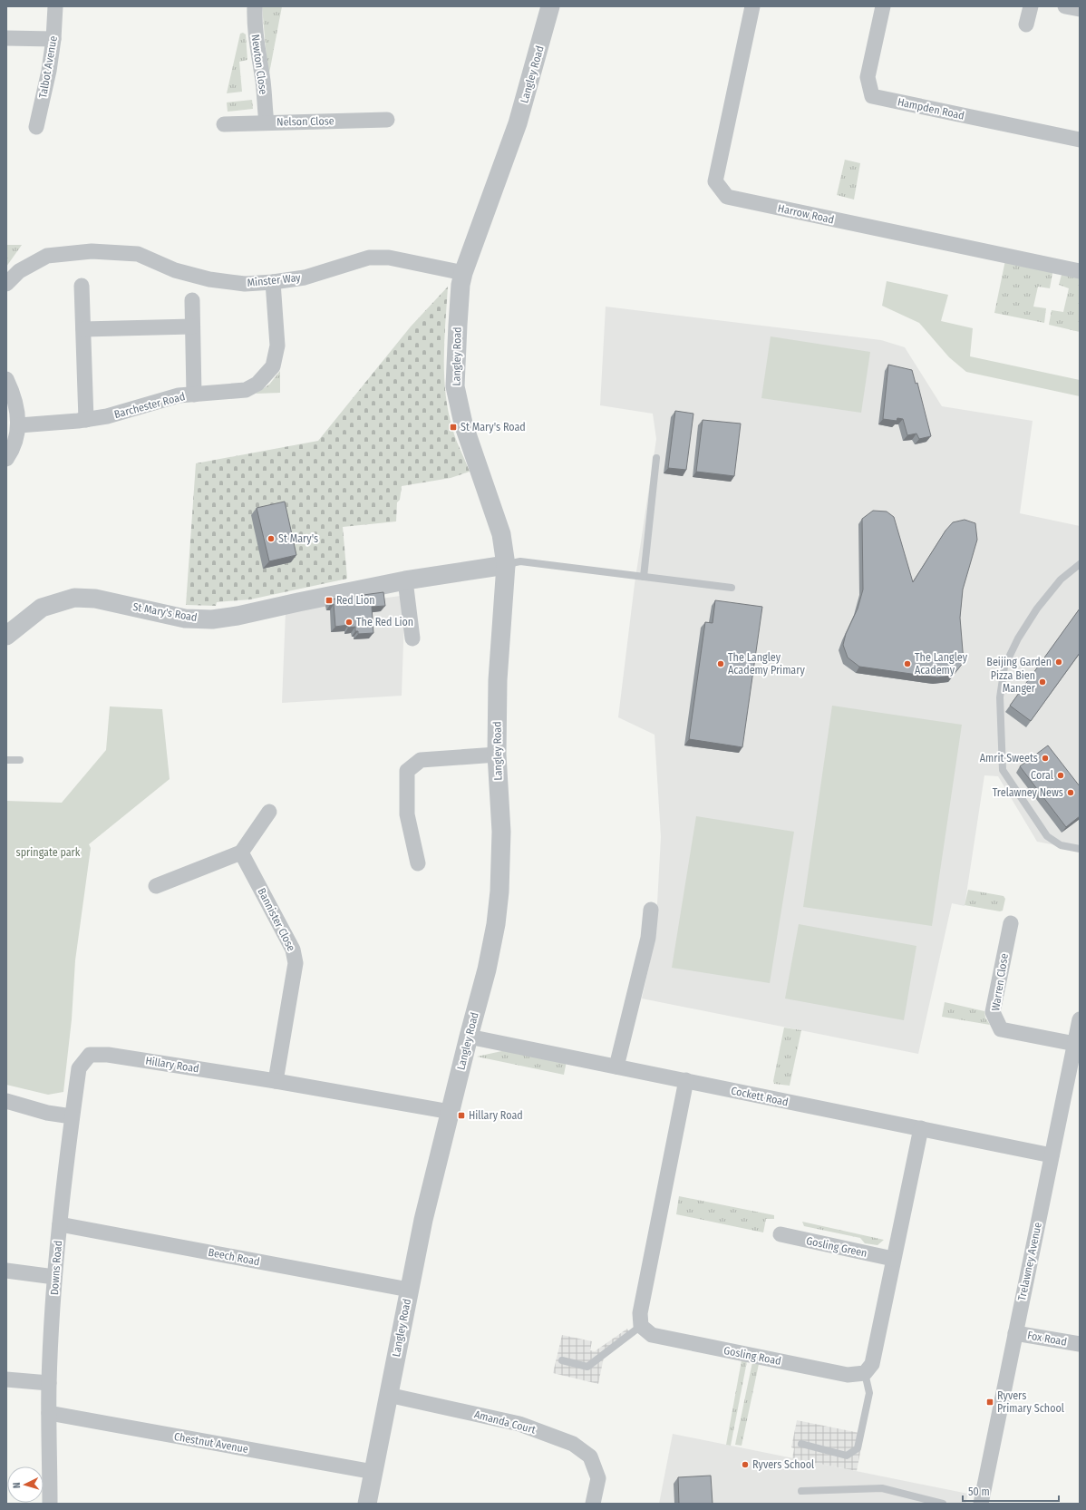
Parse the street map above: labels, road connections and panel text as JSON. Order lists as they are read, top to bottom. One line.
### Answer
{"streets":{"street":["Newton Close","Talbot Avenue","Langley Road","Hampden Road","Nelson Close","Harrow Road","Minster Way","Barchester Road","St Mary's Road","Bannister Close","Warren Close","Hillary Road","Cockett Road","Gosling Green","Beech Road","Trelawney Avenue","Downs Road","Fox Road","Gosling Road","Amanda Court","Chestnut Avenue"]},"crossings":[["Newton Close","Nelson Close"],["Langley Road","Minster Way"],["Langley Road","St Mary's Road"],["Langley Road","Hillary Road"],["Langley Road","Cockett Road"],["Langley Road","Beech Road"],["Langley Road","Amanda Court"],["Langley Road","Chestnut Avenue"],["Minster Way","Barchester Road"],["Bannister Close","Hillary Road"],["Warren Close","Trelawney Avenue"],["Hillary Road","Downs Road"],["Cockett Road","Trelawney Avenue"],["Beech Road","Downs Road"],["Trelawney Avenue","Fox Road"],["Downs Road","Chestnut Avenue"]],"parks":["springate park"],"places":{"transit":["St Mary's Road","Red Lion","Hillary Road","Ryvers Primary School"],"other":["St Mary's","The Red Lion","Beijing Garden","The Langley Academy Primary","The Langley Academy","Pizza Bien Manger","Amrit Sweets","Coral","Trelawney News","Ryvers School"]},"scale_bar":"50 m","north":"left"}
